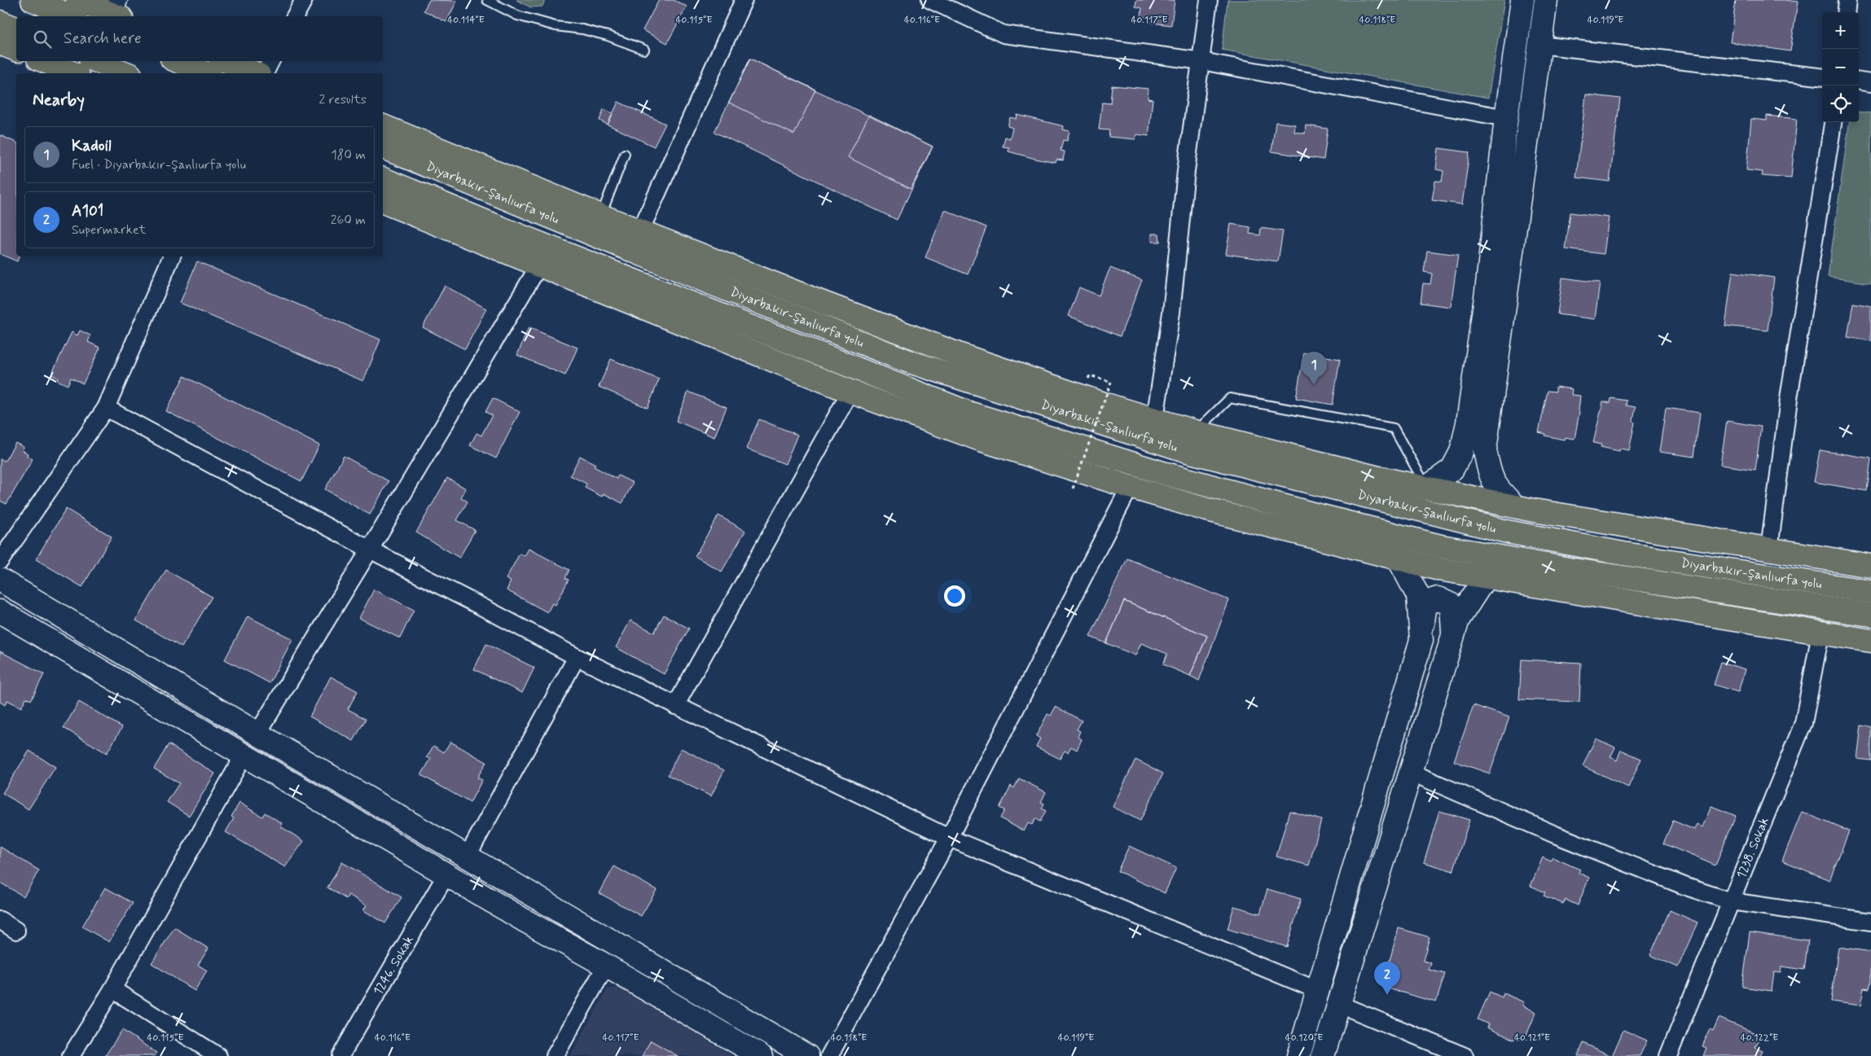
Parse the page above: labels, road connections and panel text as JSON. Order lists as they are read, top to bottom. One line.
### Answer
{"streets":{"highway":["Diyarbakır-Şanlıurfa yolu"],"street":["1238. Sokak","1246. Sokak"]},"page":{"map_buttons":["+","−"],"search":"Search here","heading":["Nearby","2 results"],"list":[{"mark":"1","name":"Kadoil","note":"Fuel · Diyarbakır-Şanlıurfa yolu","value":"180 m"},{"mark":"2","name":"A101","note":"Supermarket","value":"260 m"}],"pins":["1","2"]},"coordinates":["40.114°E","40.115°E","40.116°E","40.117°E","40.118°E","40.119°E","40.120°E","40.121°E","40.122°E"]}
